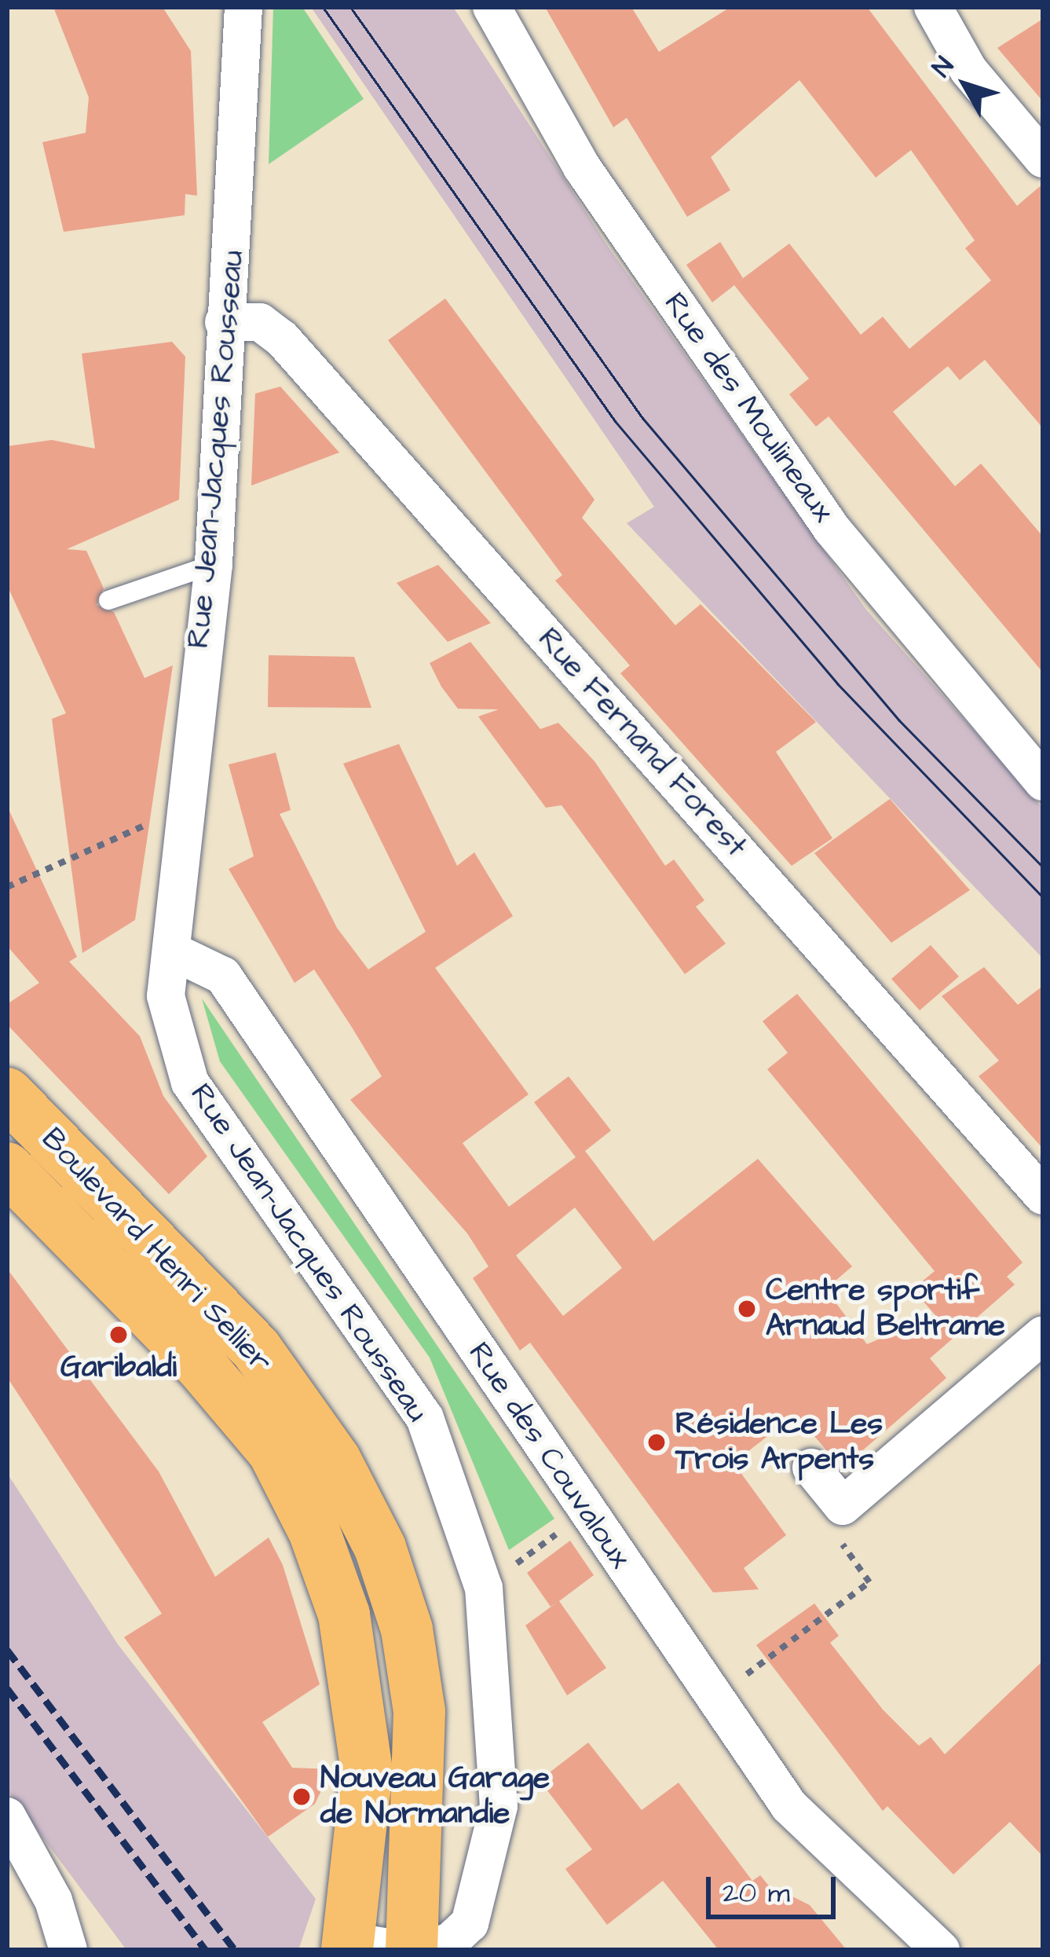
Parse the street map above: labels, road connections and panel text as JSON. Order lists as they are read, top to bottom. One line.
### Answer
{"streets":{"main road":["Boulevard Henri Sellier"],"street":["Rue des Moulineaux","Rue Jean-Jacques Rousseau","Rue Fernand Forest","Rue des Couvaloux"]},"crossings":[["Rue Jean-Jacques Rousseau","Rue Fernand Forest"],["Rue Jean-Jacques Rousseau","Boulevard Henri Sellier"],["Rue Jean-Jacques Rousseau","Rue des Couvaloux"]],"places":["Centre sportif Arnaud Beltrame","Garibaldi","Résidence Les Trois Arpents","Nouveau Garage de Normandie"],"scale_bar":"20 m","north":"top left"}
